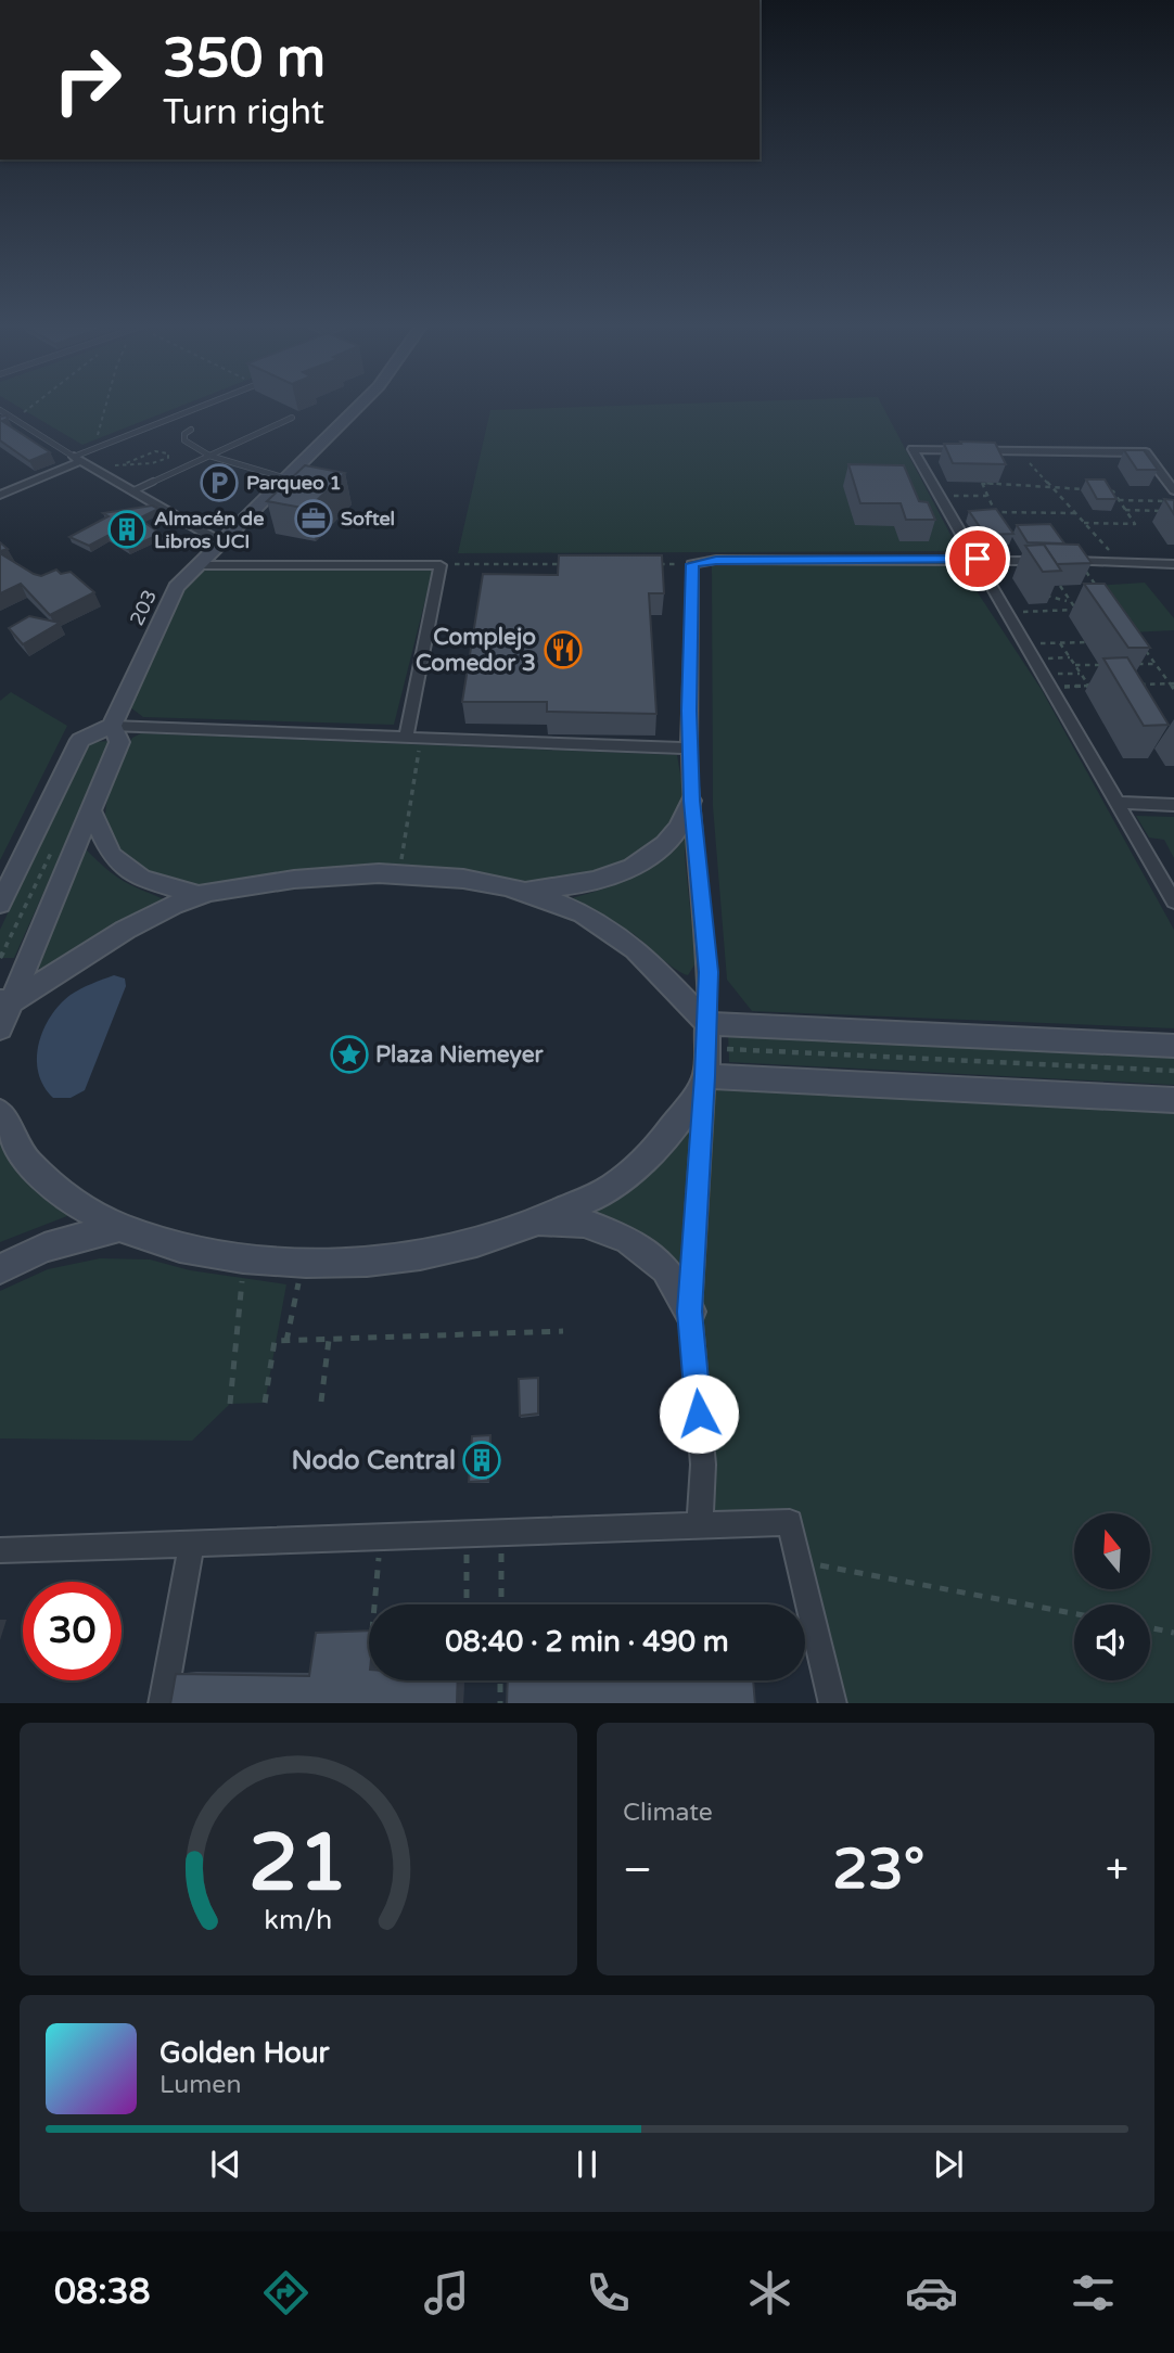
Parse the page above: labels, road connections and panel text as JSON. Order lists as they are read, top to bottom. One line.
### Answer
{"streets":{"street":["203"]},"places":{"parking":["Parqueo 1"],"office":["Softel"],"building":["Almacén de Libros UCI","Nodo Central"],"restaurant":["Complejo Comedor 3"],"place":["Plaza Niemeyer"]},"north":"top","page":{"turn":["350 m","Turn right"],"limit":"30","trip":"08:40 · 2 min · 490 m","tile":"Climate","heat":["−","23°","+"],"song":["Golden Hour","Lumen"],"tabs":"08:38","gauge":["21","km/h"]}}
